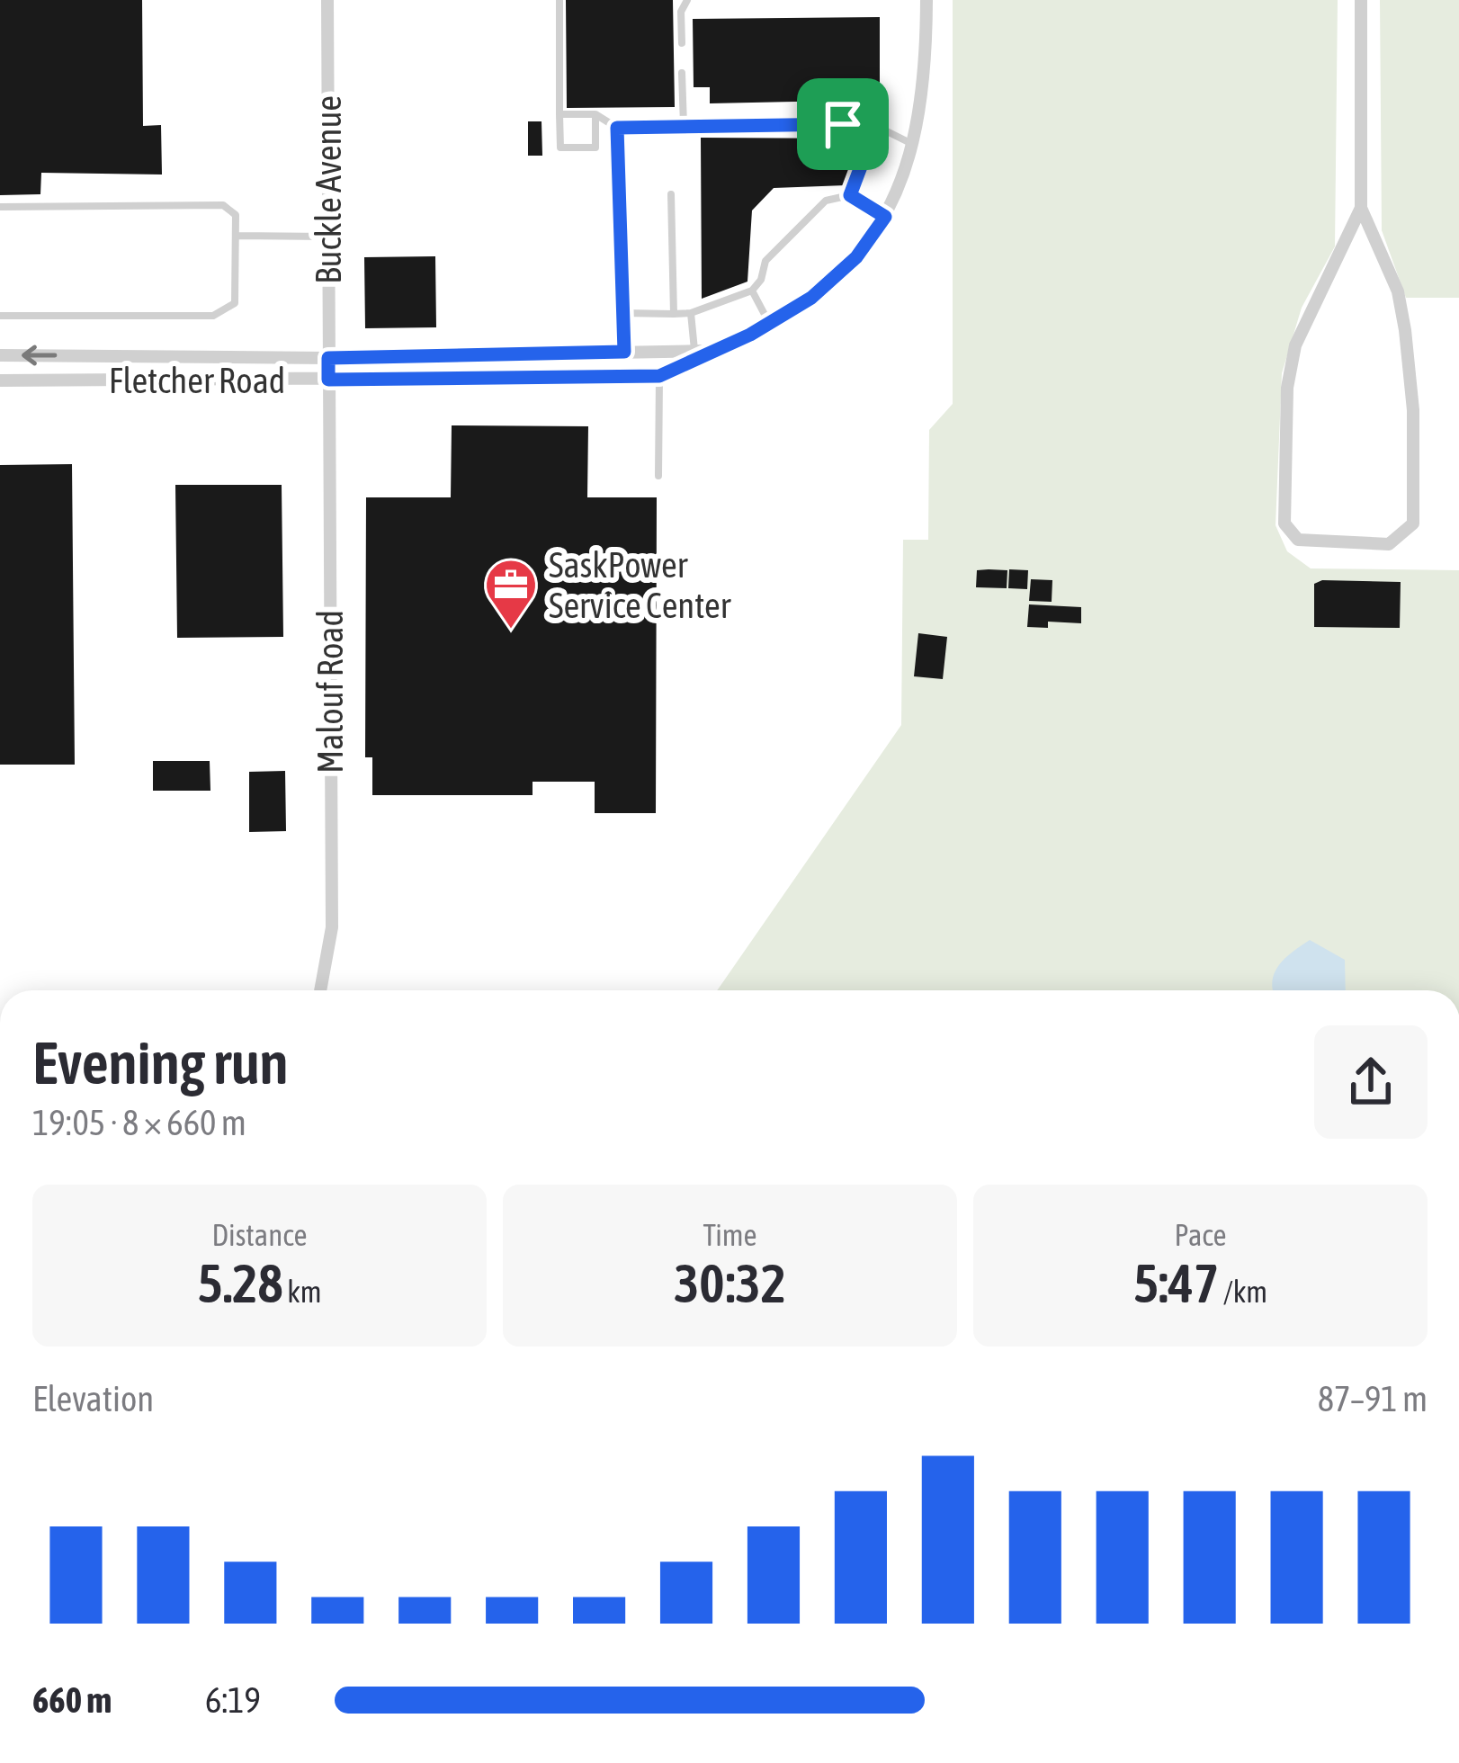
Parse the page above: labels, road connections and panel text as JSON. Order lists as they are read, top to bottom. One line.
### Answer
{"streets":{"street":["Buckle Avenue","Fletcher Road","Malouf Road"]},"crossings":[["Buckle Avenue","Fletcher Road"],["Buckle Avenue","Malouf Road"],["Fletcher Road","Malouf Road"]],"places":{"office":["SaskPower Service Center"]},"page":{"heading":["Evening run","19:05 · 8 × 660 m"],"stats":[["Distance","5.28 km"],["Time","30:32"],["Pace","5:47 /km"]],"chart":["Elevation","87–91 m"],"list":[{"name":"660 m","note":"6:19"}]}}
